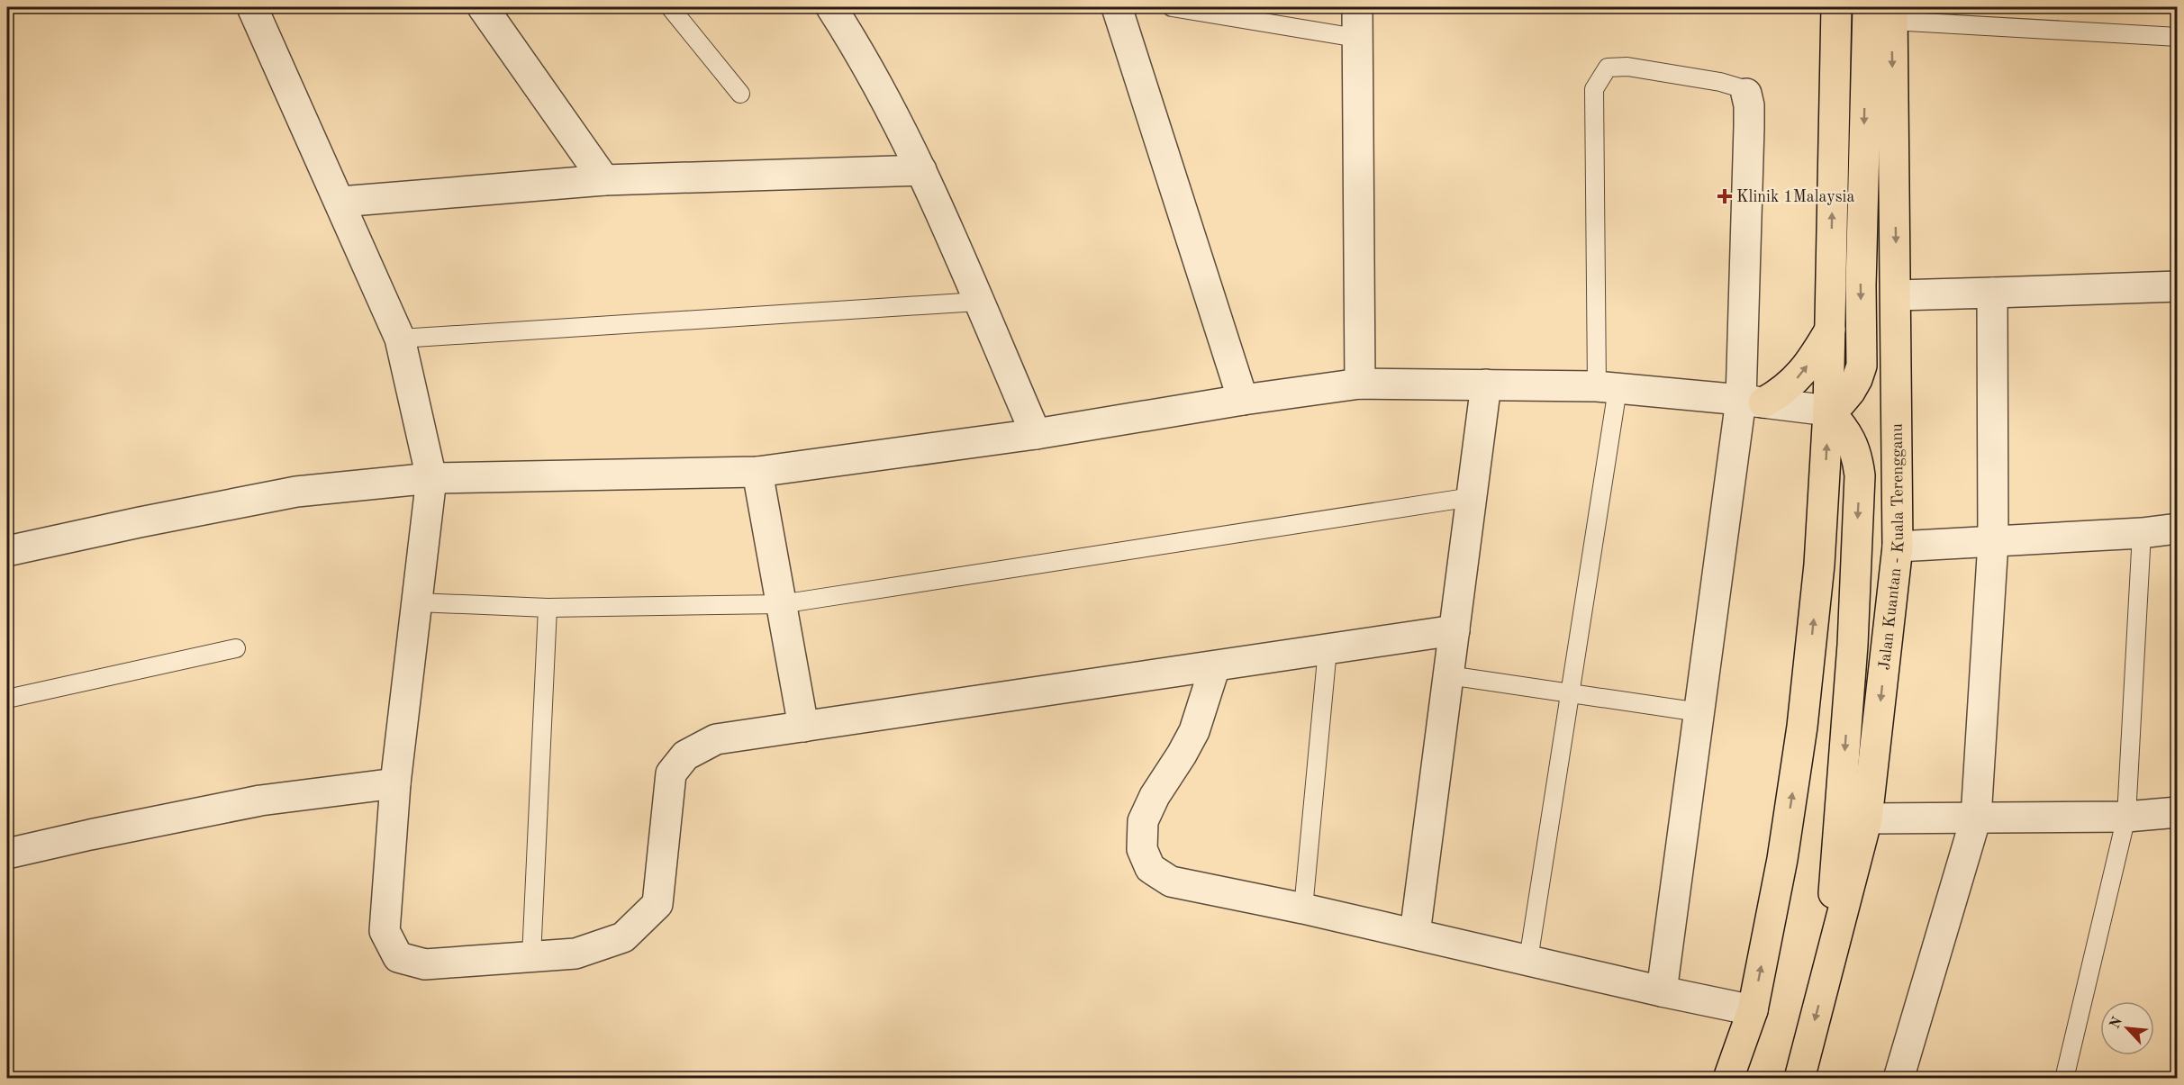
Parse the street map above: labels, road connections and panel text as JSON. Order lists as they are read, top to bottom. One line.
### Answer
{"streets":{"highway":["Jalan Kuantan - Kuala Terengganu"]},"places":{"health":["Klinik 1Malaysia"]},"north":"top left"}
